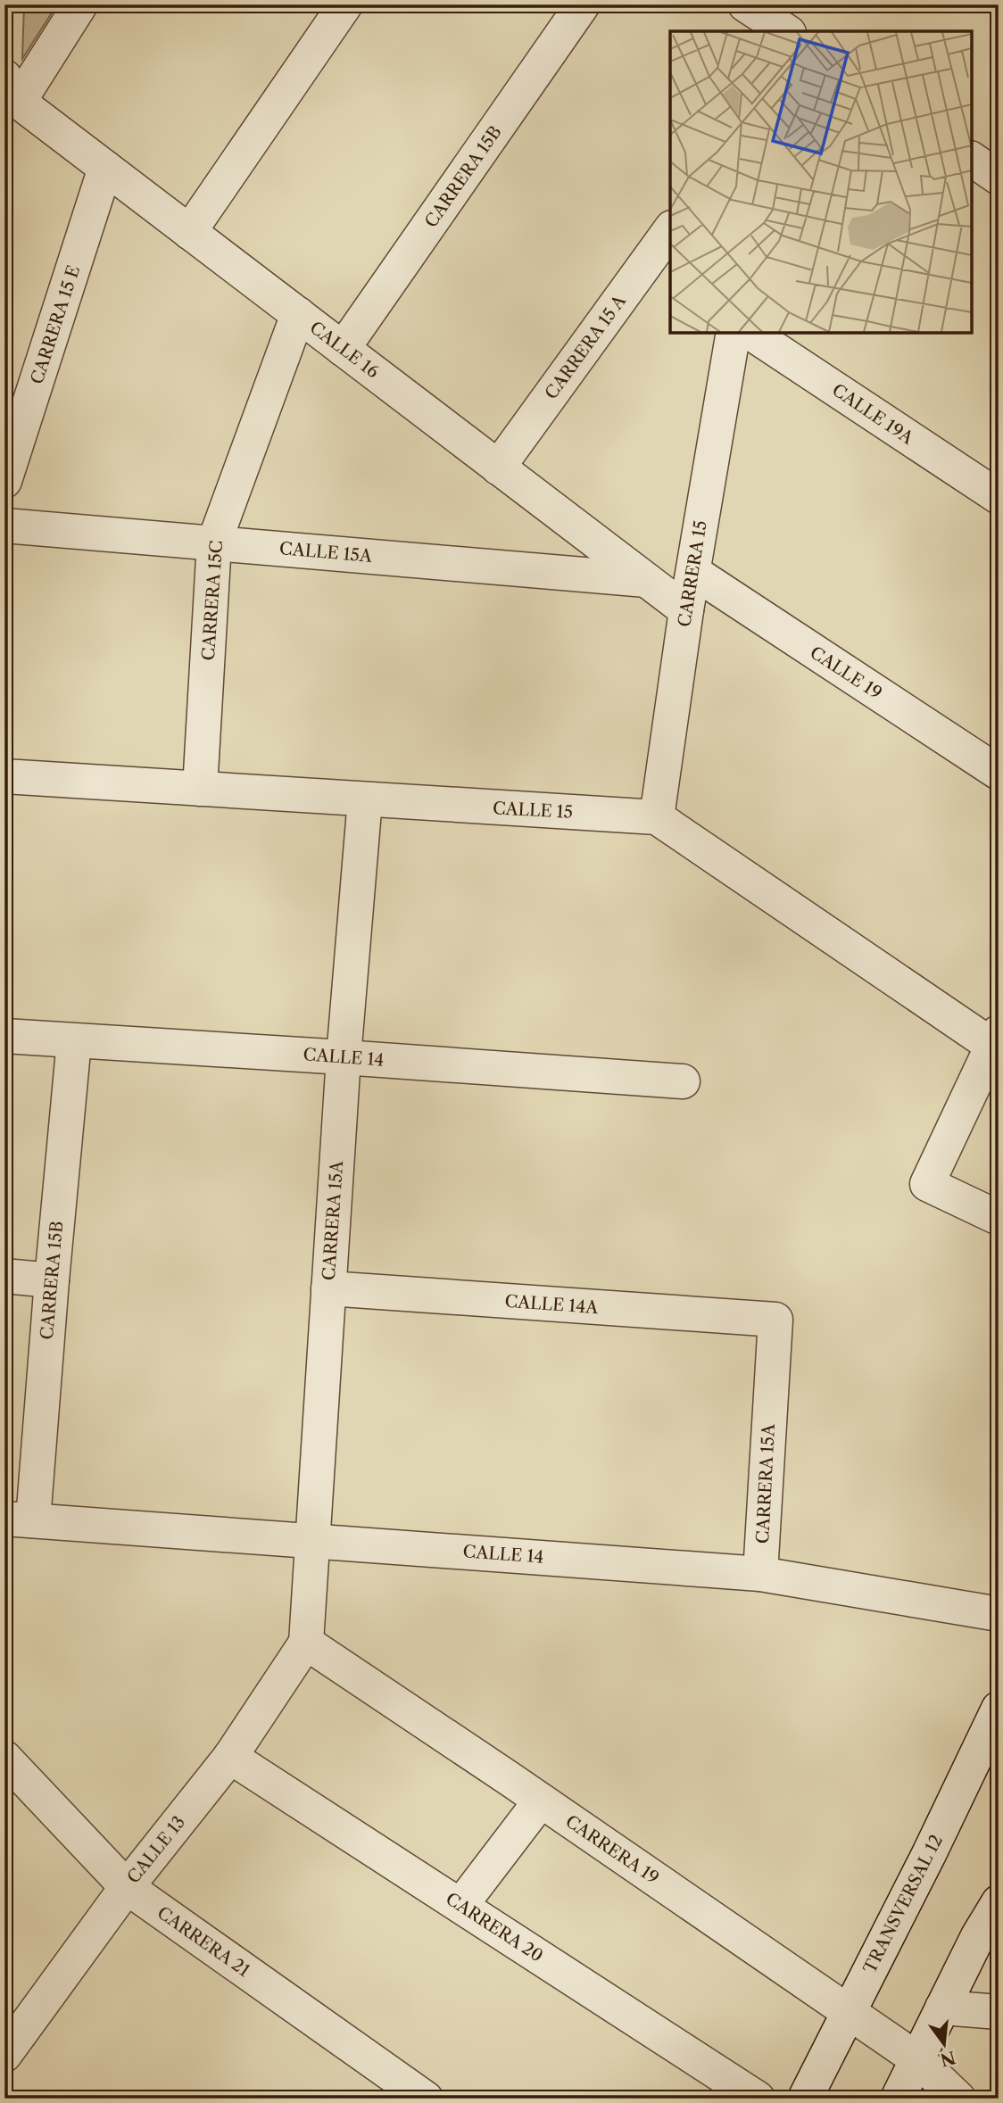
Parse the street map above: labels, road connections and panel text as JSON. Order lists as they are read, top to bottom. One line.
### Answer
{"streets":{"street":["CARRERA 15B","CARRERA 15 E","CARRERA 15 A","CALLE 16","CALLE 19A","CALLE 15A","CARRERA 15","CARRERA 15C","CALLE 19","CALLE 15","CALLE 14","CARRERA 15A","CALLE 14A","CALLE 13","CARRERA 19","TRANSVERSAL 12","CARRERA 20","CARRERA 21"]},"crossings":[["CARRERA 15B","CALLE 16"],["CARRERA 15B","CALLE 14"],["CARRERA 15 E","CALLE 16"],["CARRERA 15 A","CALLE 16"],["CALLE 16","CALLE 15A"],["CALLE 16","CARRERA 15"],["CALLE 16","CARRERA 15C"],["CALLE 15A","CARRERA 15C"],["CARRERA 15","CALLE 19"],["CARRERA 15","CALLE 15"],["CARRERA 15C","CALLE 15"],["CALLE 15","CARRERA 15A"],["CALLE 14","CARRERA 15A"],["CARRERA 15A","CALLE 14A"],["CARRERA 15A","CALLE 13"],["CARRERA 15A","CARRERA 19"],["CALLE 13","CARRERA 19"],["CALLE 13","CARRERA 20"],["CALLE 13","CARRERA 21"],["CARRERA 19","TRANSVERSAL 12"]],"north":"bottom"}
